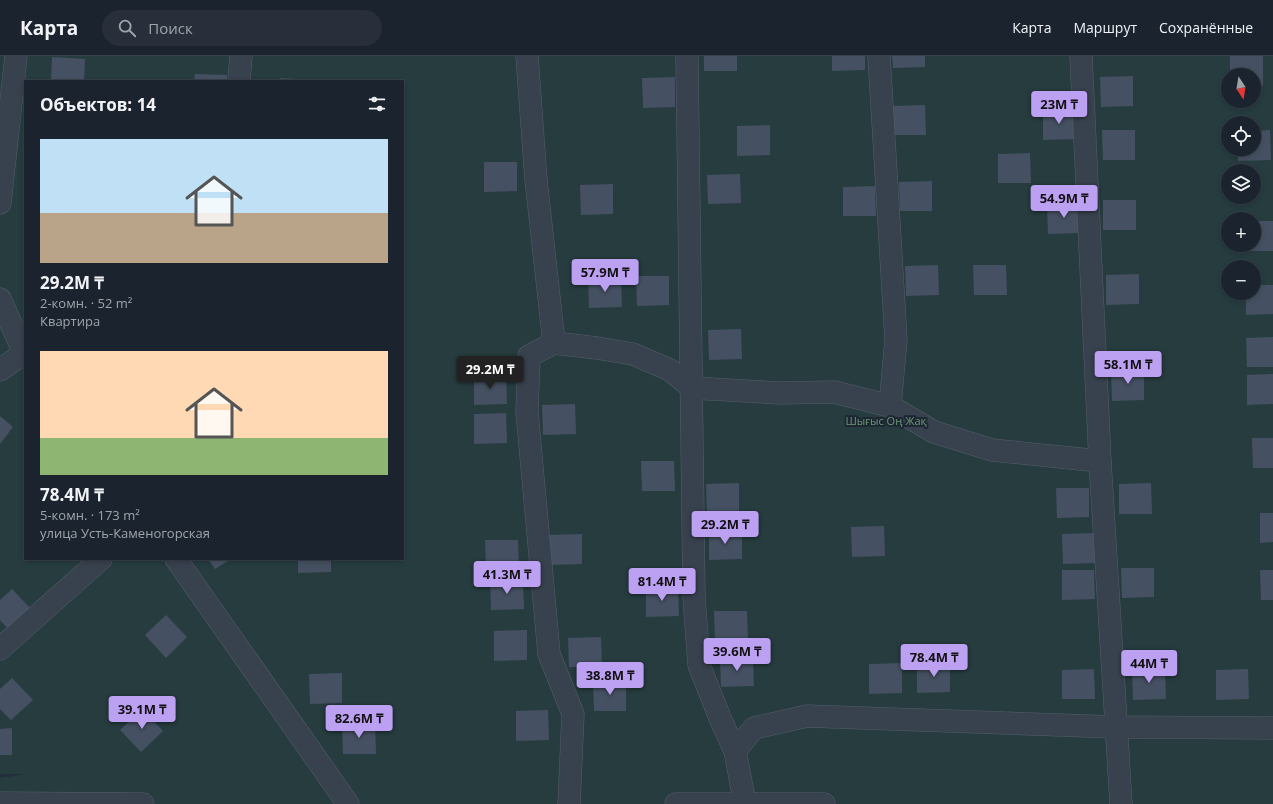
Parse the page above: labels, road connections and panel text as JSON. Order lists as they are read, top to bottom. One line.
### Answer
{"parks":["Шығыс Оң Жақ"],"north":"bottom","page":{"header":"Карта","search":"Поиск","nav":["Карта","Маршрут","Сохранённые"],"map_buttons":["+","−"],"heading":"Объектов: 14","price":["23M ₸","54.9M ₸","57.9M ₸","58.1M ₸","29.2M ₸","29.2M ₸","41.3M ₸","81.4M ₸","39.6M ₸","78.4M ₸","44M ₸","38.8M ₸","39.1M ₸","82.6M ₸"],"list":[{"name":"29.2M ₸","note":"2-комн. · 52 m² · Квартира"},{"name":"78.4M ₸","note":"5-комн. · 173 m² · улица Усть-Каменогорская"}]}}
